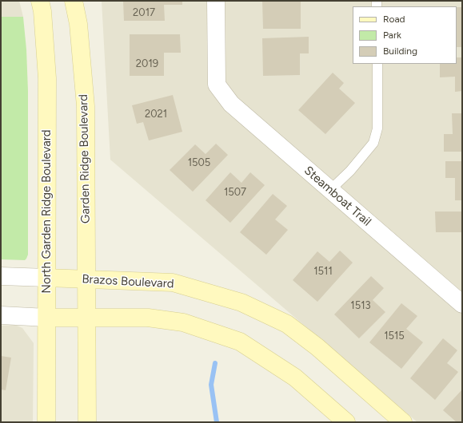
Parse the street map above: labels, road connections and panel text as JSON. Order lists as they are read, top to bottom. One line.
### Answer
{"streets":{"main road":["Garden Ridge Boulevard","North Garden Ridge Boulevard","Brazos Boulevard"],"street":["Steamboat Trail"]},"crossings":[["Garden Ridge Boulevard","Brazos Boulevard"],["North Garden Ridge Boulevard","Brazos Boulevard"]],"house_numbers":["2017","2019","2021","1505","1507","1511","1513","1515"],"legend":["Road","Park","Building"]}
